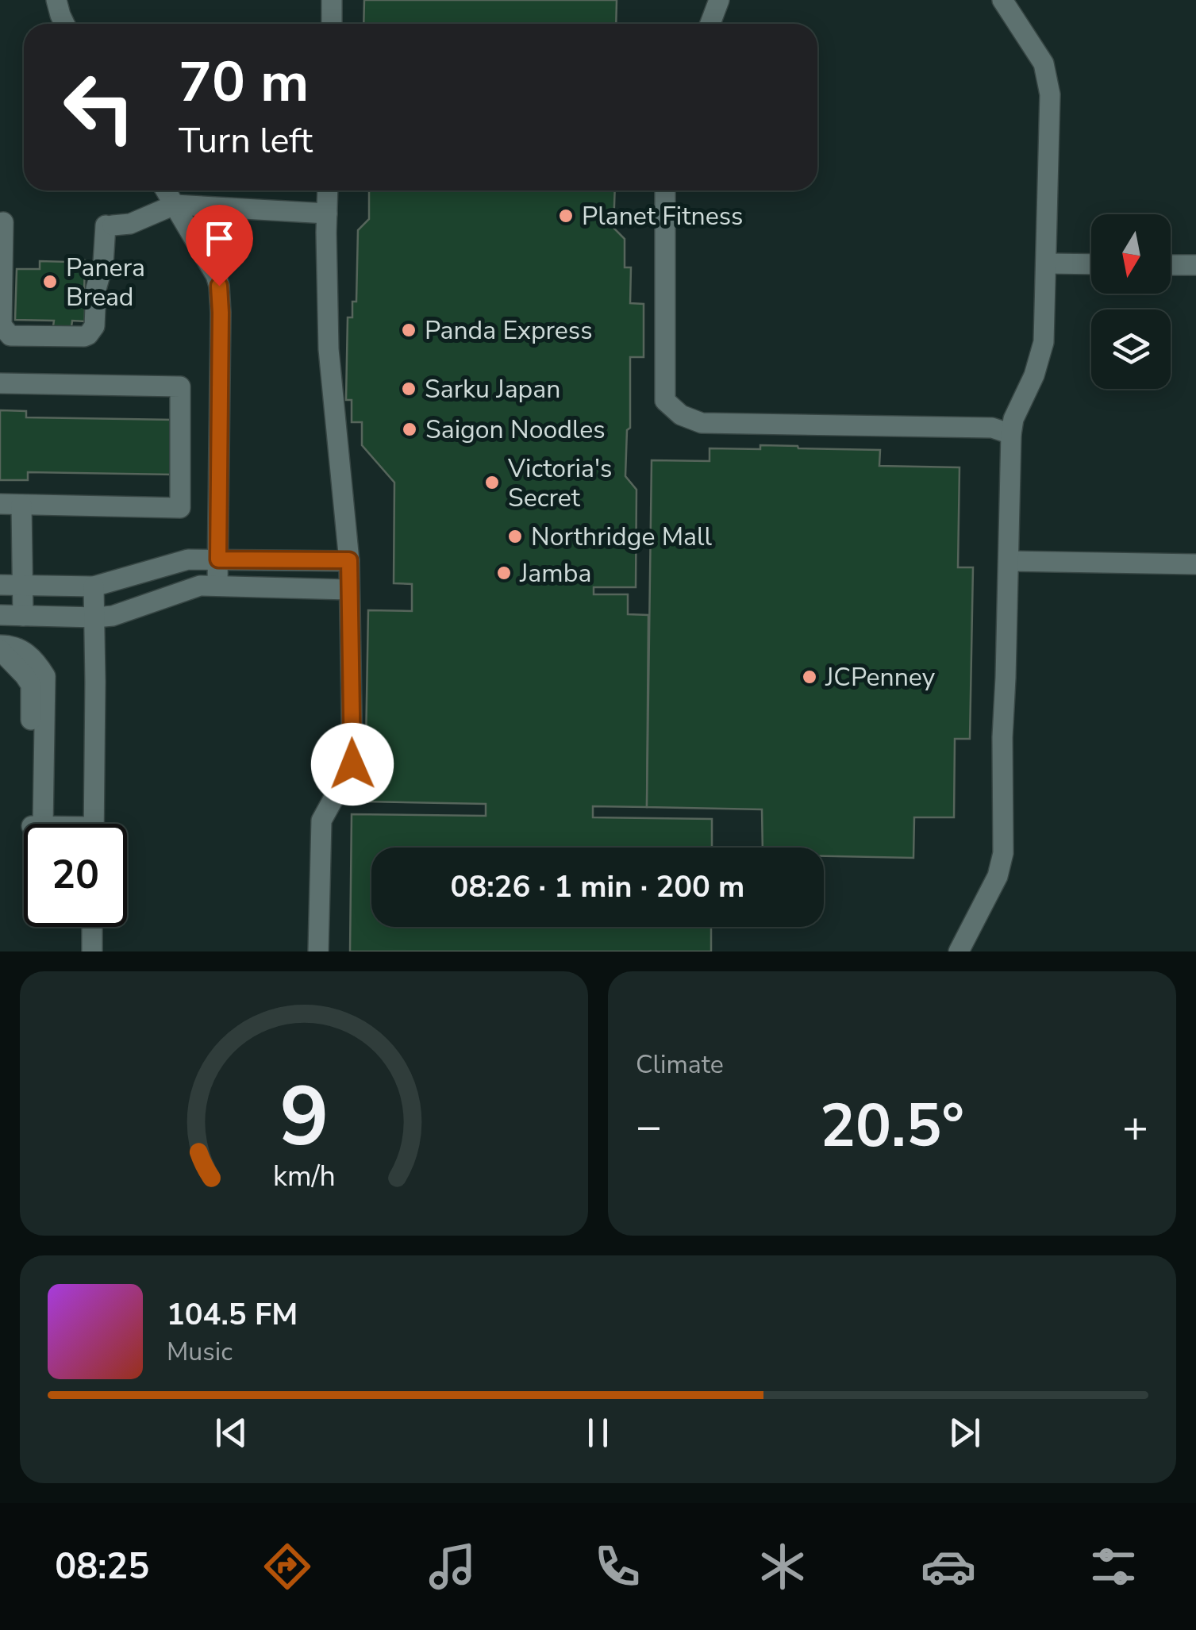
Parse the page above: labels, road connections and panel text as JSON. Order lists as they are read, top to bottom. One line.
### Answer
{"places":["Planet Fitness","Panera Bread","Panda Express","Sarku Japan","Saigon Noodles","Victoria's Secret","Northridge Mall","Jamba","JCPenney"],"north":"bottom","page":{"turn":["70 m","Turn left"],"limit":"20","trip":"08:26 · 1 min · 200 m","tile":"Climate","heat":["−","20.5°","+"],"song":["104.5 FM","Music"],"tabs":"08:25","gauge":["9","km/h"]}}
